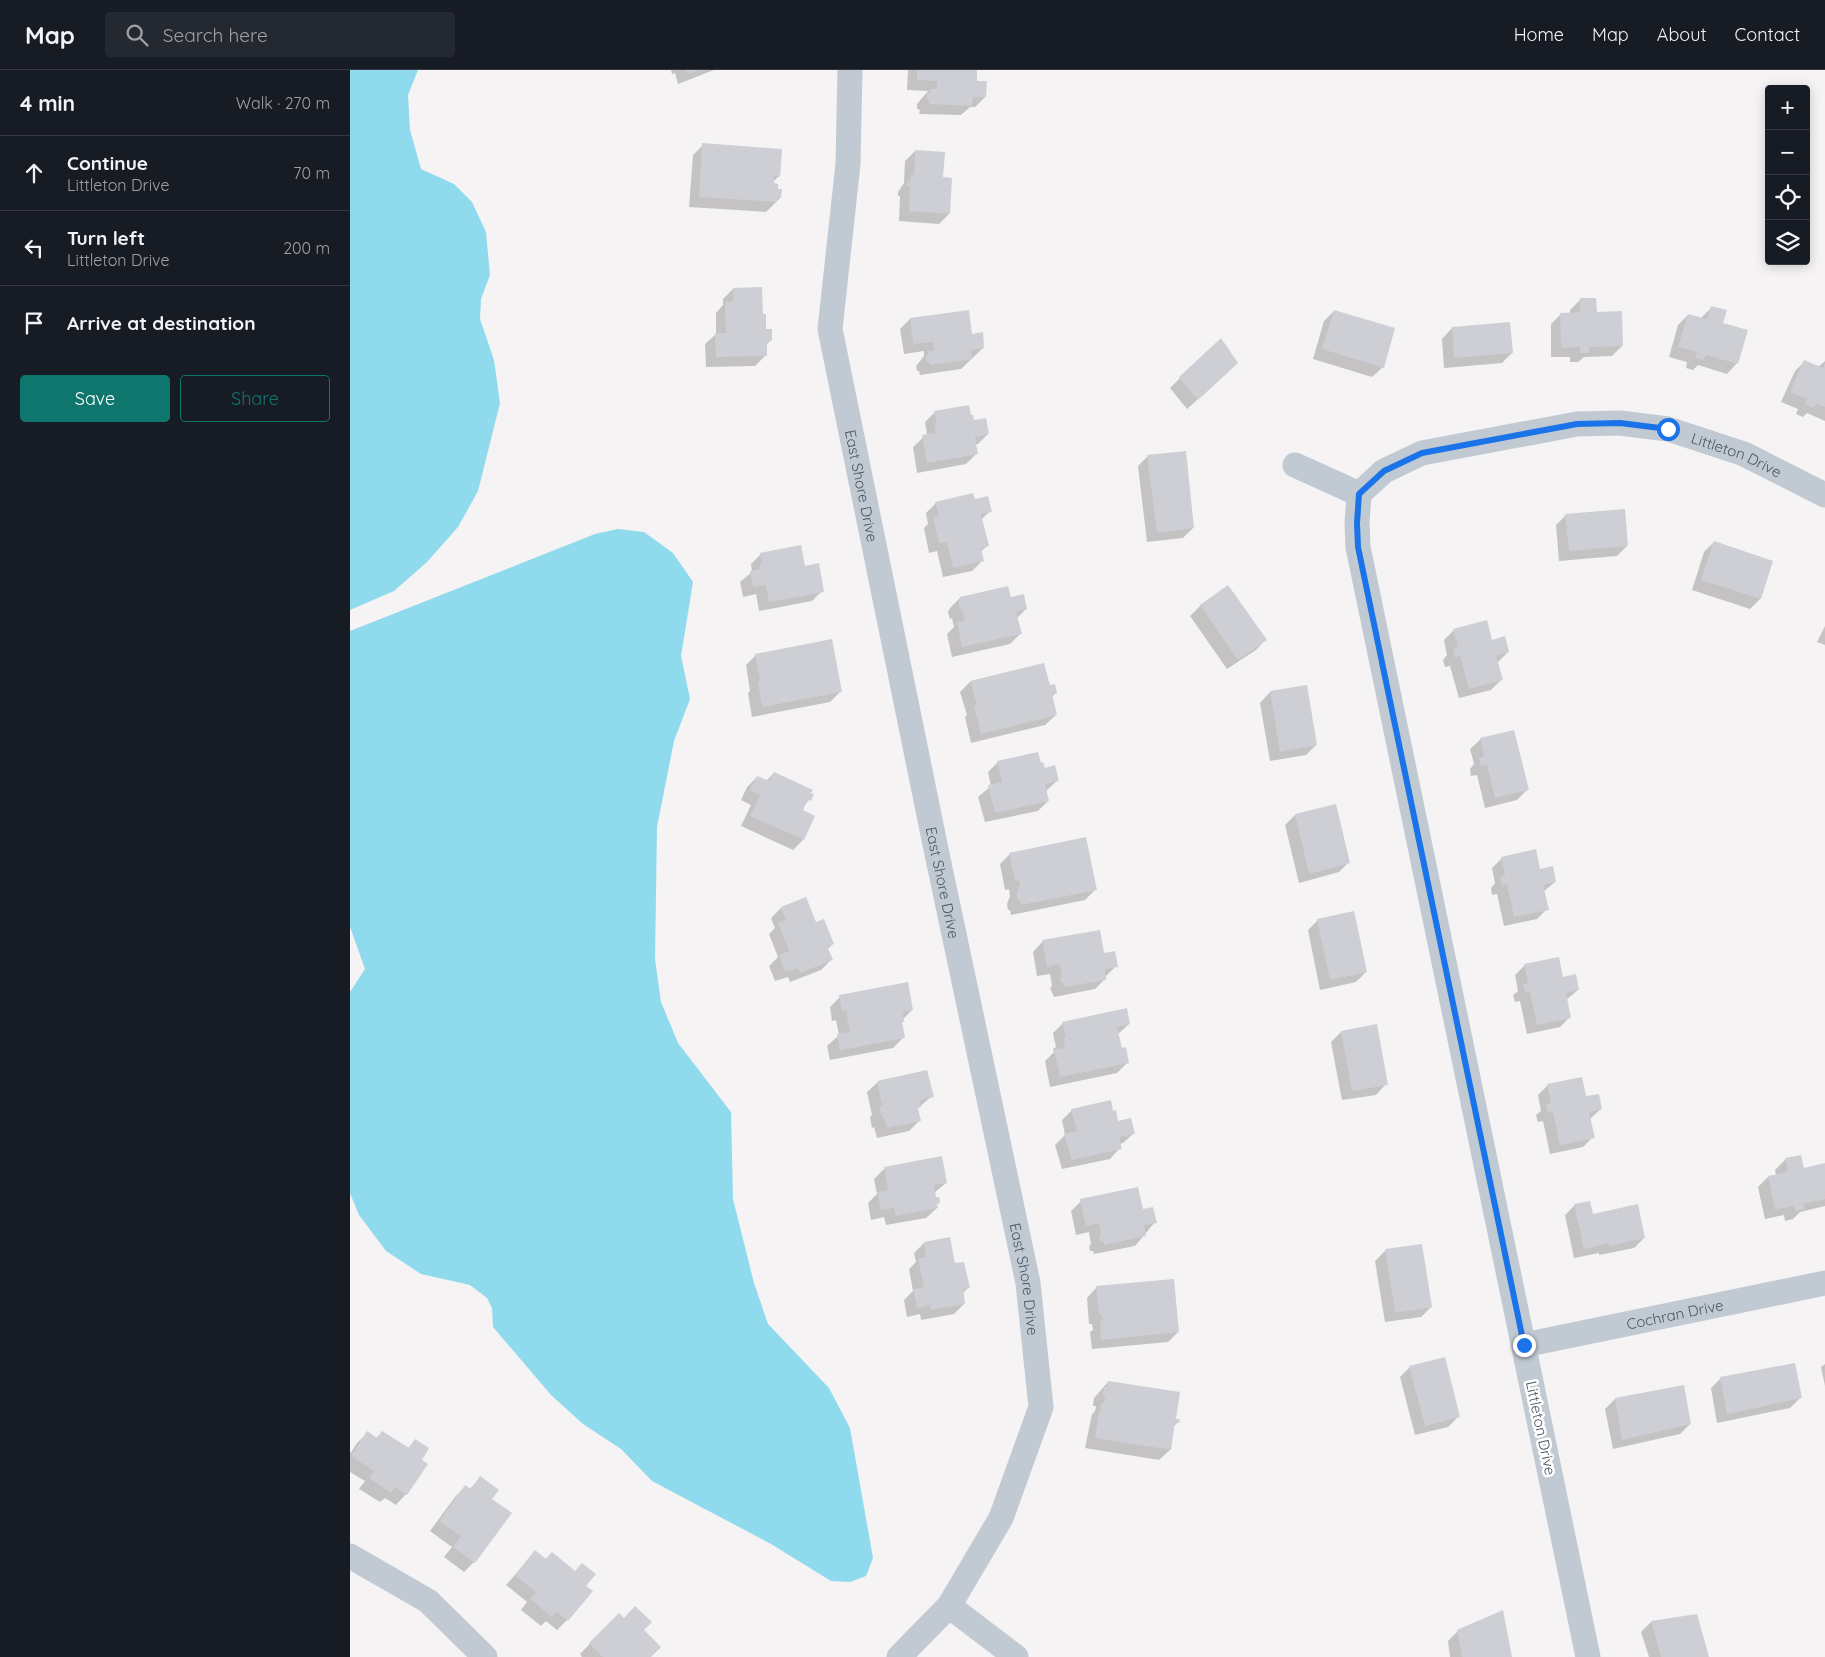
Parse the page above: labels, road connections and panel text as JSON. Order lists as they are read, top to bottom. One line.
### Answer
{"streets":{"street":["Littleton Drive","East Shore Drive","Cochran Drive"]},"crossings":[["Littleton Drive","Cochran Drive"]],"page":{"header":"Map","search":"Search here","nav":["Home","Map","About","Contact"],"heading":["4 min","Walk · 270 m"],"map_buttons":["+","−"],"list":[["Continue","Littleton Drive","70 m"],["Turn left","Littleton Drive","200 m"],"Arrive at destination"],"buttons":["Save","Share"]}}
